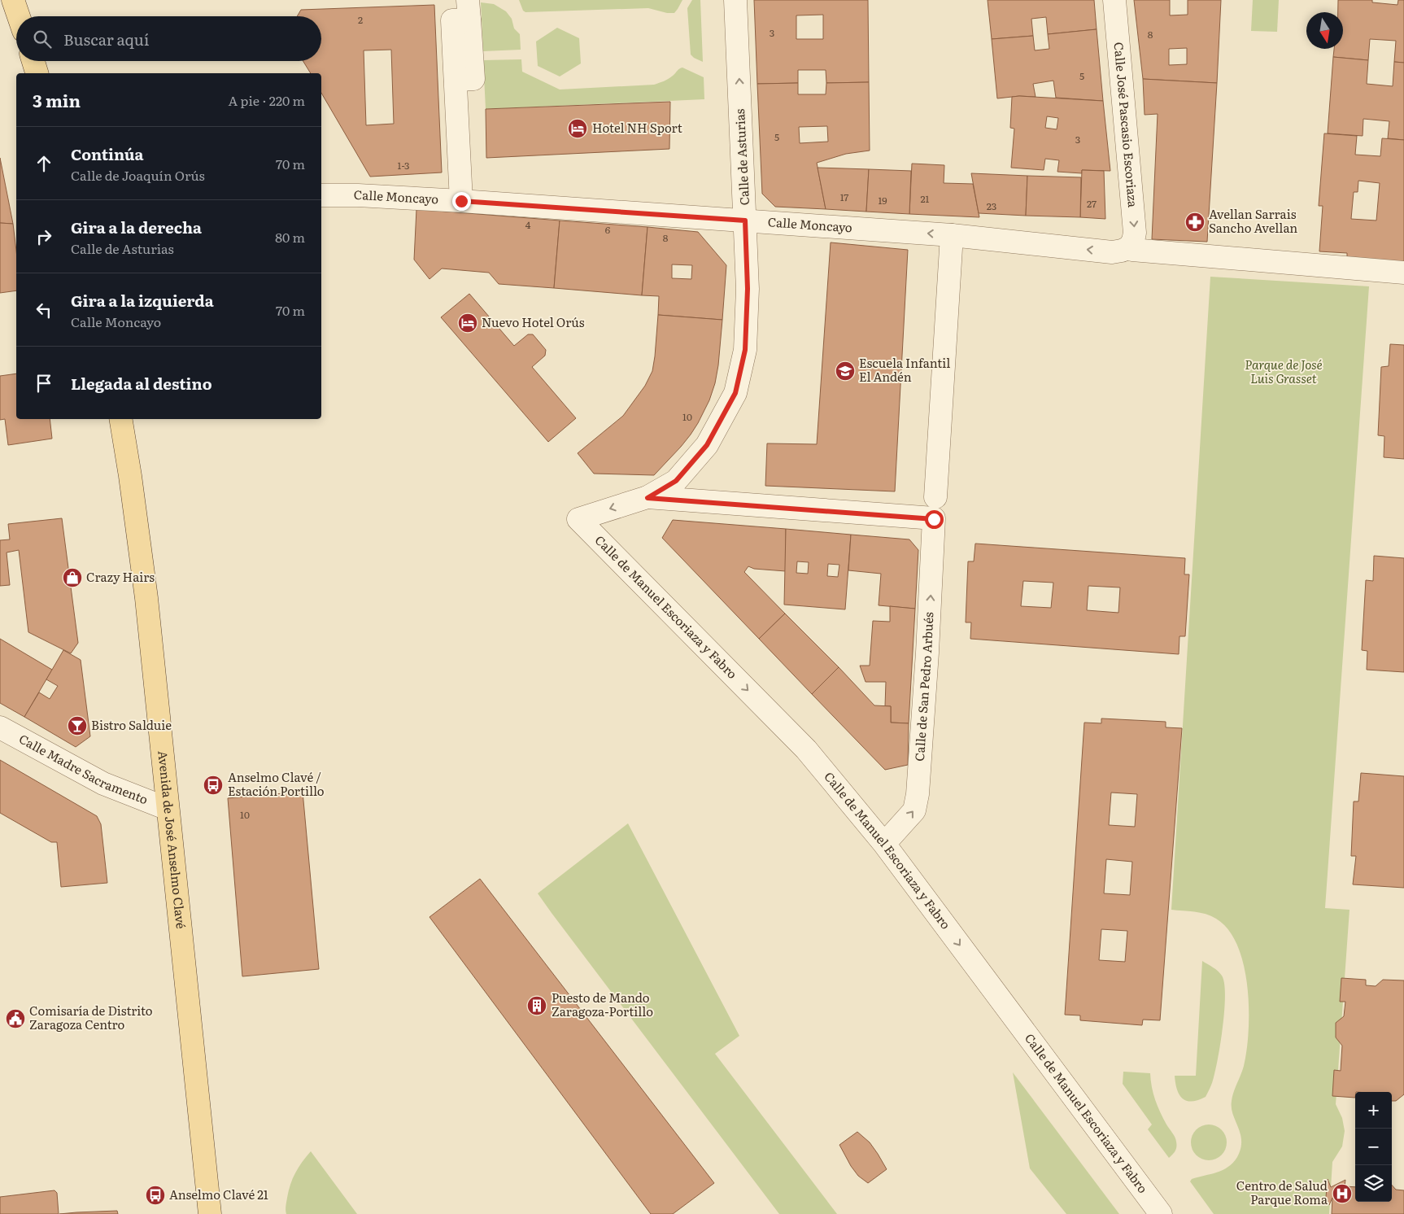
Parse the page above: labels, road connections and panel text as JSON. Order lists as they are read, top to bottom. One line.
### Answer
{"streets":{"main road":["Avenida de José Anselmo Clavé"],"street":["Calle José Pascasio Escoriaza","Calle de Asturias","Calle Moncayo","Calle de Manuel Escoriaza y Fabro","Calle de San Pedro Arbués","Calle Madre Sacramento"]},"crossings":[["Calle José Pascasio Escoriaza","Calle Moncayo"],["Calle de Asturias","Calle Moncayo"],["Calle de Asturias","Calle de Manuel Escoriaza y Fabro"],["Calle Moncayo","Calle de San Pedro Arbués"],["Calle de Manuel Escoriaza y Fabro","Calle de San Pedro Arbués"],["Calle Madre Sacramento","Avenida de José Anselmo Clavé"]],"one_way":["Calle José Pascasio Escoriaza","Calle de Asturias","Calle Moncayo","Calle de Manuel Escoriaza y Fabro","Calle de San Pedro Arbués"],"parks":["Parque de José Luis Grasset"],"places":{"hotel":["Hotel NH Sport","Nuevo Hotel Orús"],"pharmacy":["Avellan Sarrais Sancho Avellan"],"school or university":["Escuela Infantil El Andén"],"shop":["Crazy Hairs"],"bar":["Bistro Salduie"],"bus stop":["Anselmo Clavé / Estación Portillo","Anselmo Clavé 21"],"building":["Puesto de Mando Zaragoza-Portillo"],"public building":["Comisaría de Distrito Zaragoza Centro"],"hospital":["Centro de Salud Parque Roma"]},"house_numbers":["2","3","8","5","5","3","1-3","17","21","19","27","23","4","6","8","10","10"],"north":"bottom","page":{"search":"Buscar aquí","heading":["3 min","A pie · 220 m"],"list":[["Continúa","Calle de Joaquín Orús","70 m"],["Gira a la derecha","Calle de Asturias","80 m"],["Gira a la izquierda","Calle Moncayo","70 m"],"Llegada al destino"],"map_buttons":["+","−"]}}
